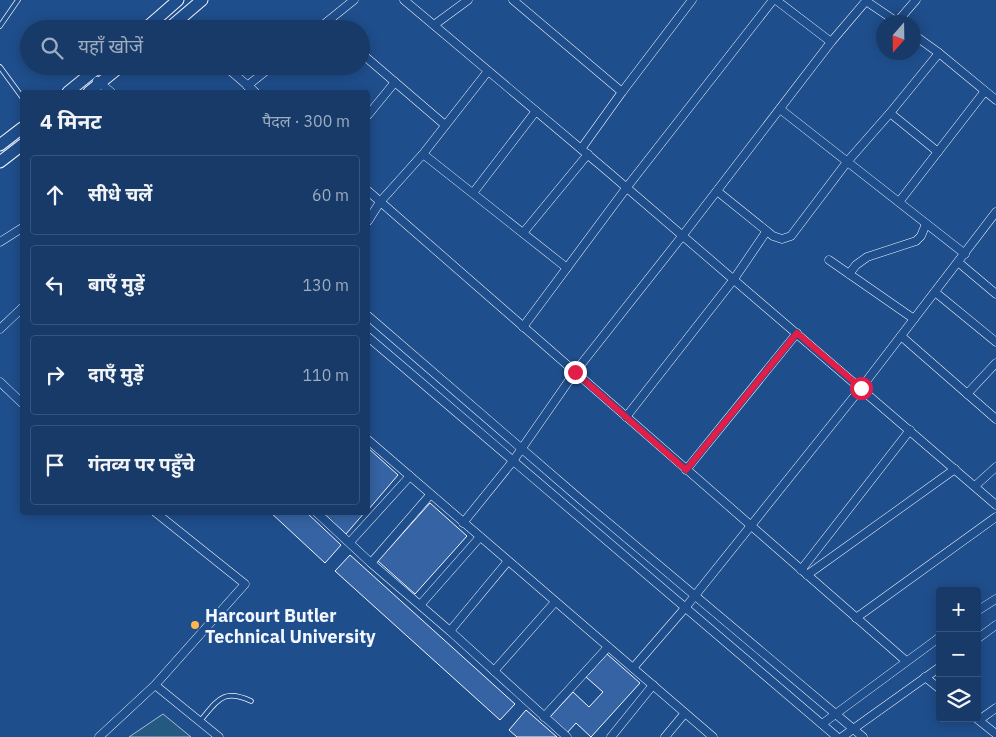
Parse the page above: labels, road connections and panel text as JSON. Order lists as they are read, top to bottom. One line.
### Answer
{"places":["Harcourt Butler Technical University"],"north":"bottom","page":{"search":"यहाँ खोजें","heading":["4 मिनट","पैदल · 300 m"],"list":[["सीधे चलें","60 m"],["बाएँ मुड़ें","130 m"],["दाएँ मुड़ें","110 m"],"गंतव्य पर पहुँचे"],"map_buttons":["+","−"]}}
